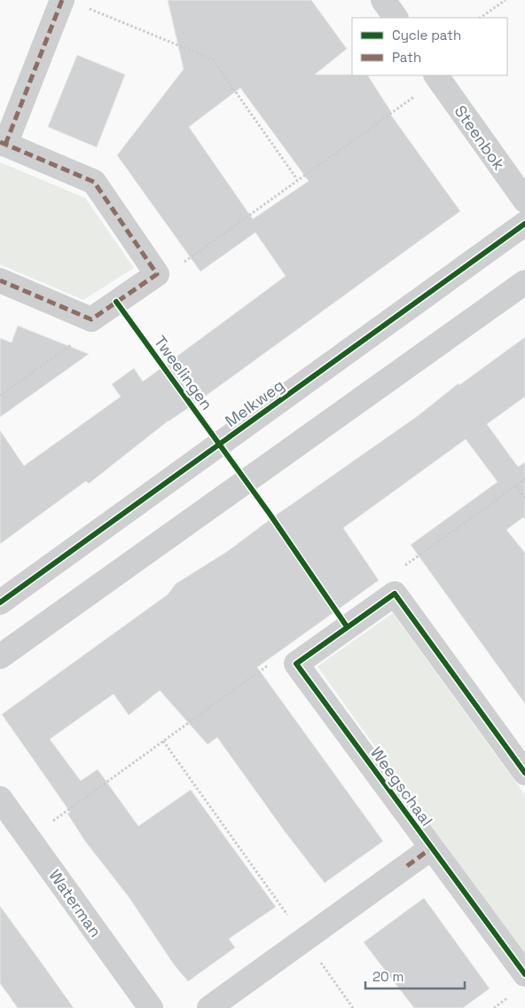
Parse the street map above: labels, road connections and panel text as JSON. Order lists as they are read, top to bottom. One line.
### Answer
{"streets":{"street":["Steenbok","Melkweg","Weegschaal","Waterman"],"cycle path":["Tweelingen"]},"legend":["Cycle path","Path"],"scale_bar":"20 m"}
